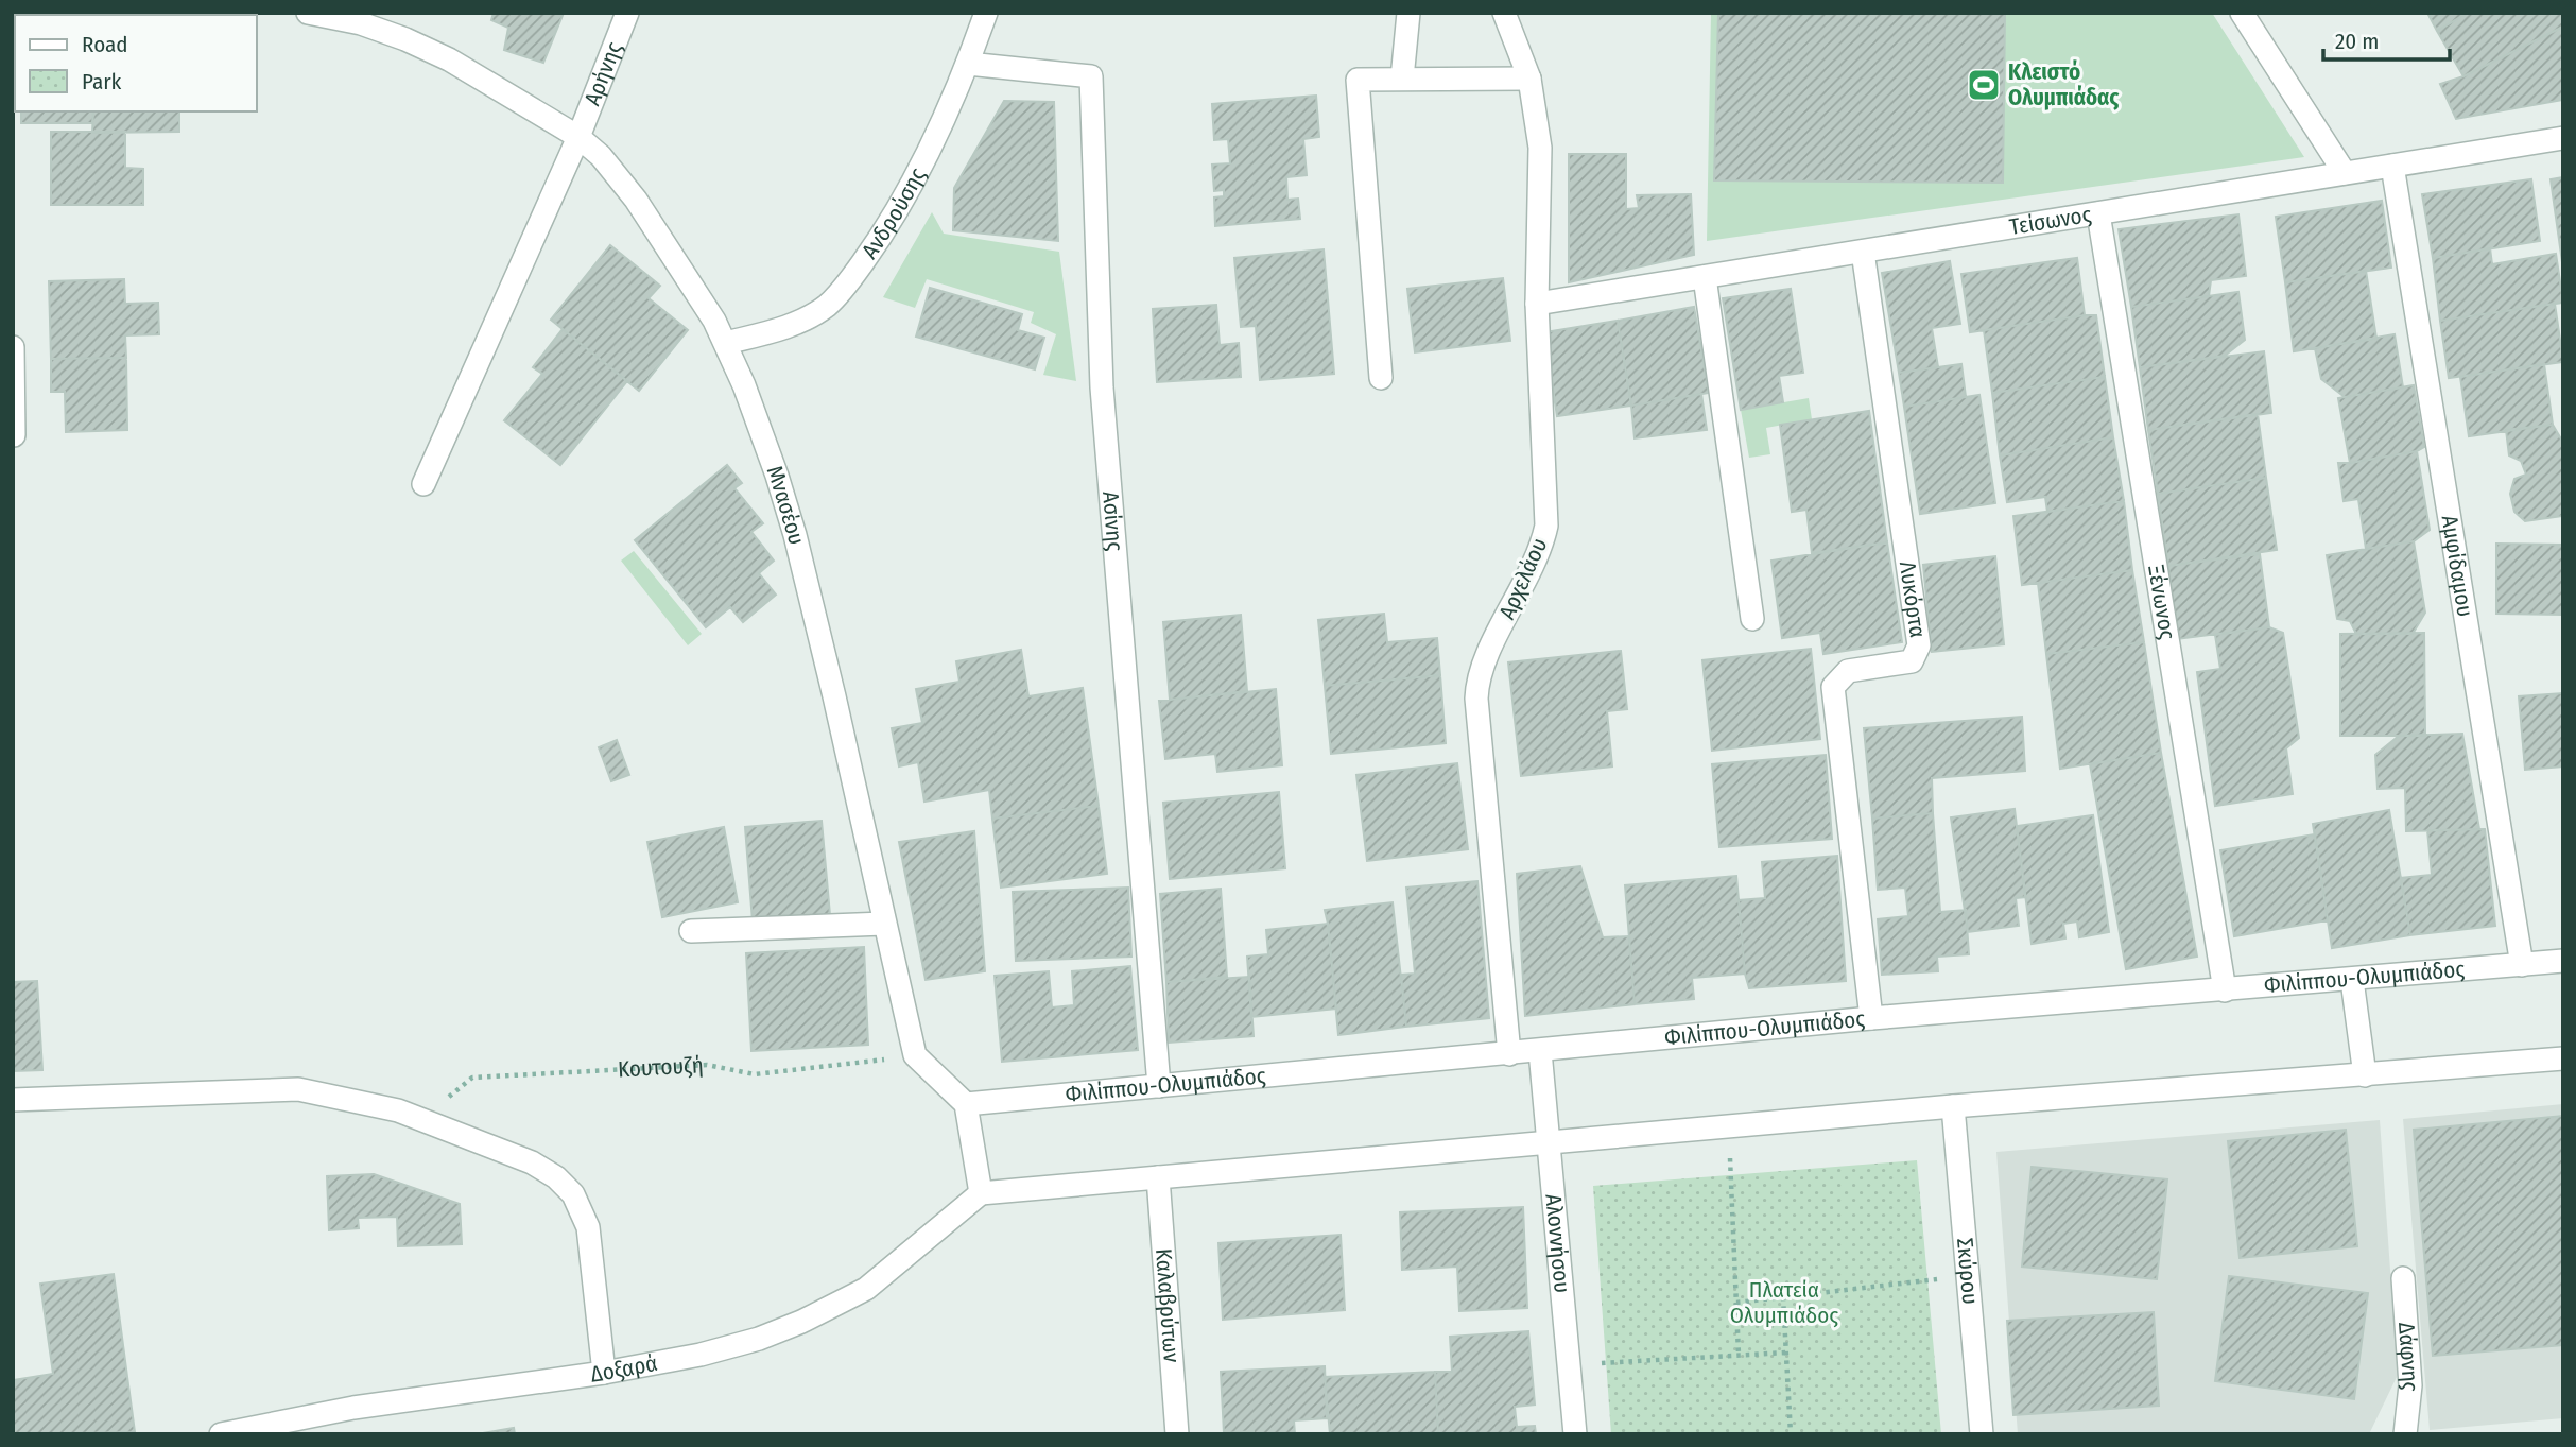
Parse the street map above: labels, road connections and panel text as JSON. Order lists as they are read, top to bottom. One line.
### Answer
{"streets":{"street":["Αρήνης","Ανδρούσης","Τείσωνος","Μνασέου","Ασίνης","Αμφίδαμου","Αρχελάου","Λυκόρτα","Ξένωνος","Φιλίππου-Ολυμπιάδος","Αλοννήσου","Σκύρου","Καλαβρύτων","Δάφνης","Δοξαρά"],"path":["Κουτουζή"]},"crossings":[["Αρήνης","Μνασέου"],["Ανδρούσης","Μνασέου"],["Ανδρούσης","Ασίνης"],["Τείσωνος","Αμφίδαμου"],["Τείσωνος","Αρχελάου"],["Τείσωνος","Λυκόρτα"],["Τείσωνος","Ξένωνος"],["Μνασέου","Κουτουζή"],["Ασίνης","Φιλίππου-Ολυμπιάδος"],["Αμφίδαμου","Φιλίππου-Ολυμπιάδος"],["Αρχελάου","Φιλίππου-Ολυμπιάδος"],["Λυκόρτα","Φιλίππου-Ολυμπιάδος"],["Ξένωνος","Φιλίππου-Ολυμπιάδος"],["Φιλίππου-Ολυμπιάδος","Αλοννήσου"]],"parks":["Πλατεία Ολυμπιάδος"],"places":{"sports":["Κλειστό Ολυμπιάδας"]},"legend":["Road","Park"],"scale_bar":"20 m"}
